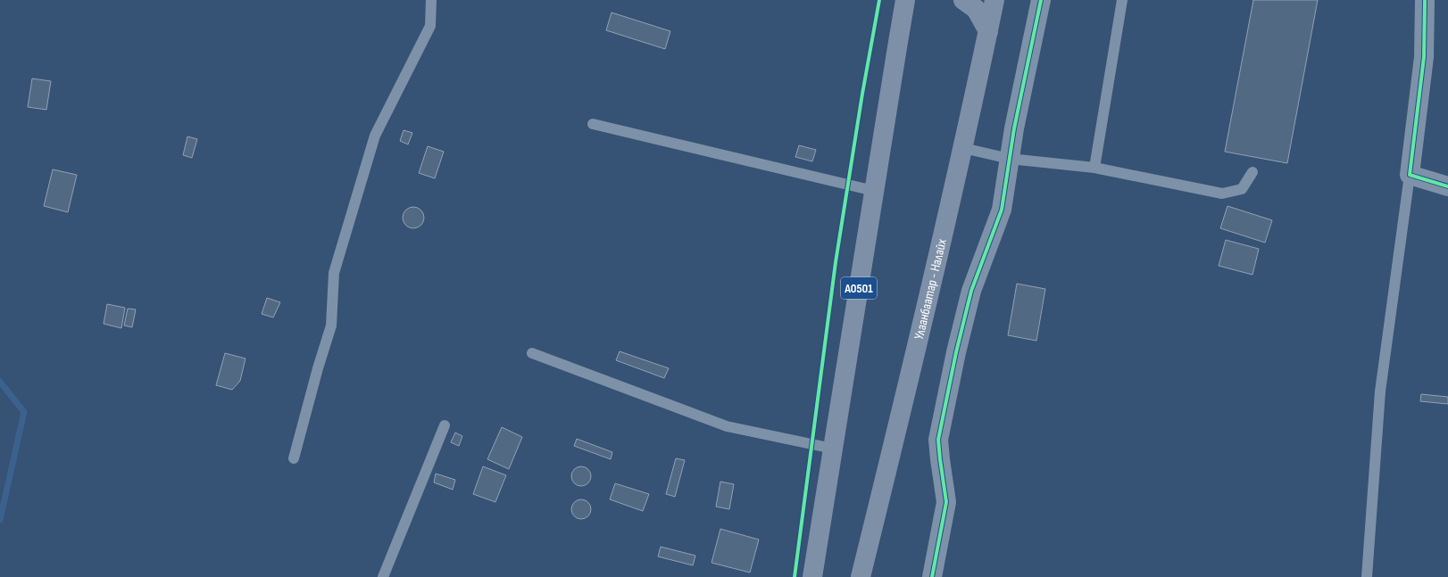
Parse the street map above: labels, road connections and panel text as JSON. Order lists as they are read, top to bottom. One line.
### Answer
{"streets":{"highway":["A0501","Улаанбаатар - Налайх"]}}
